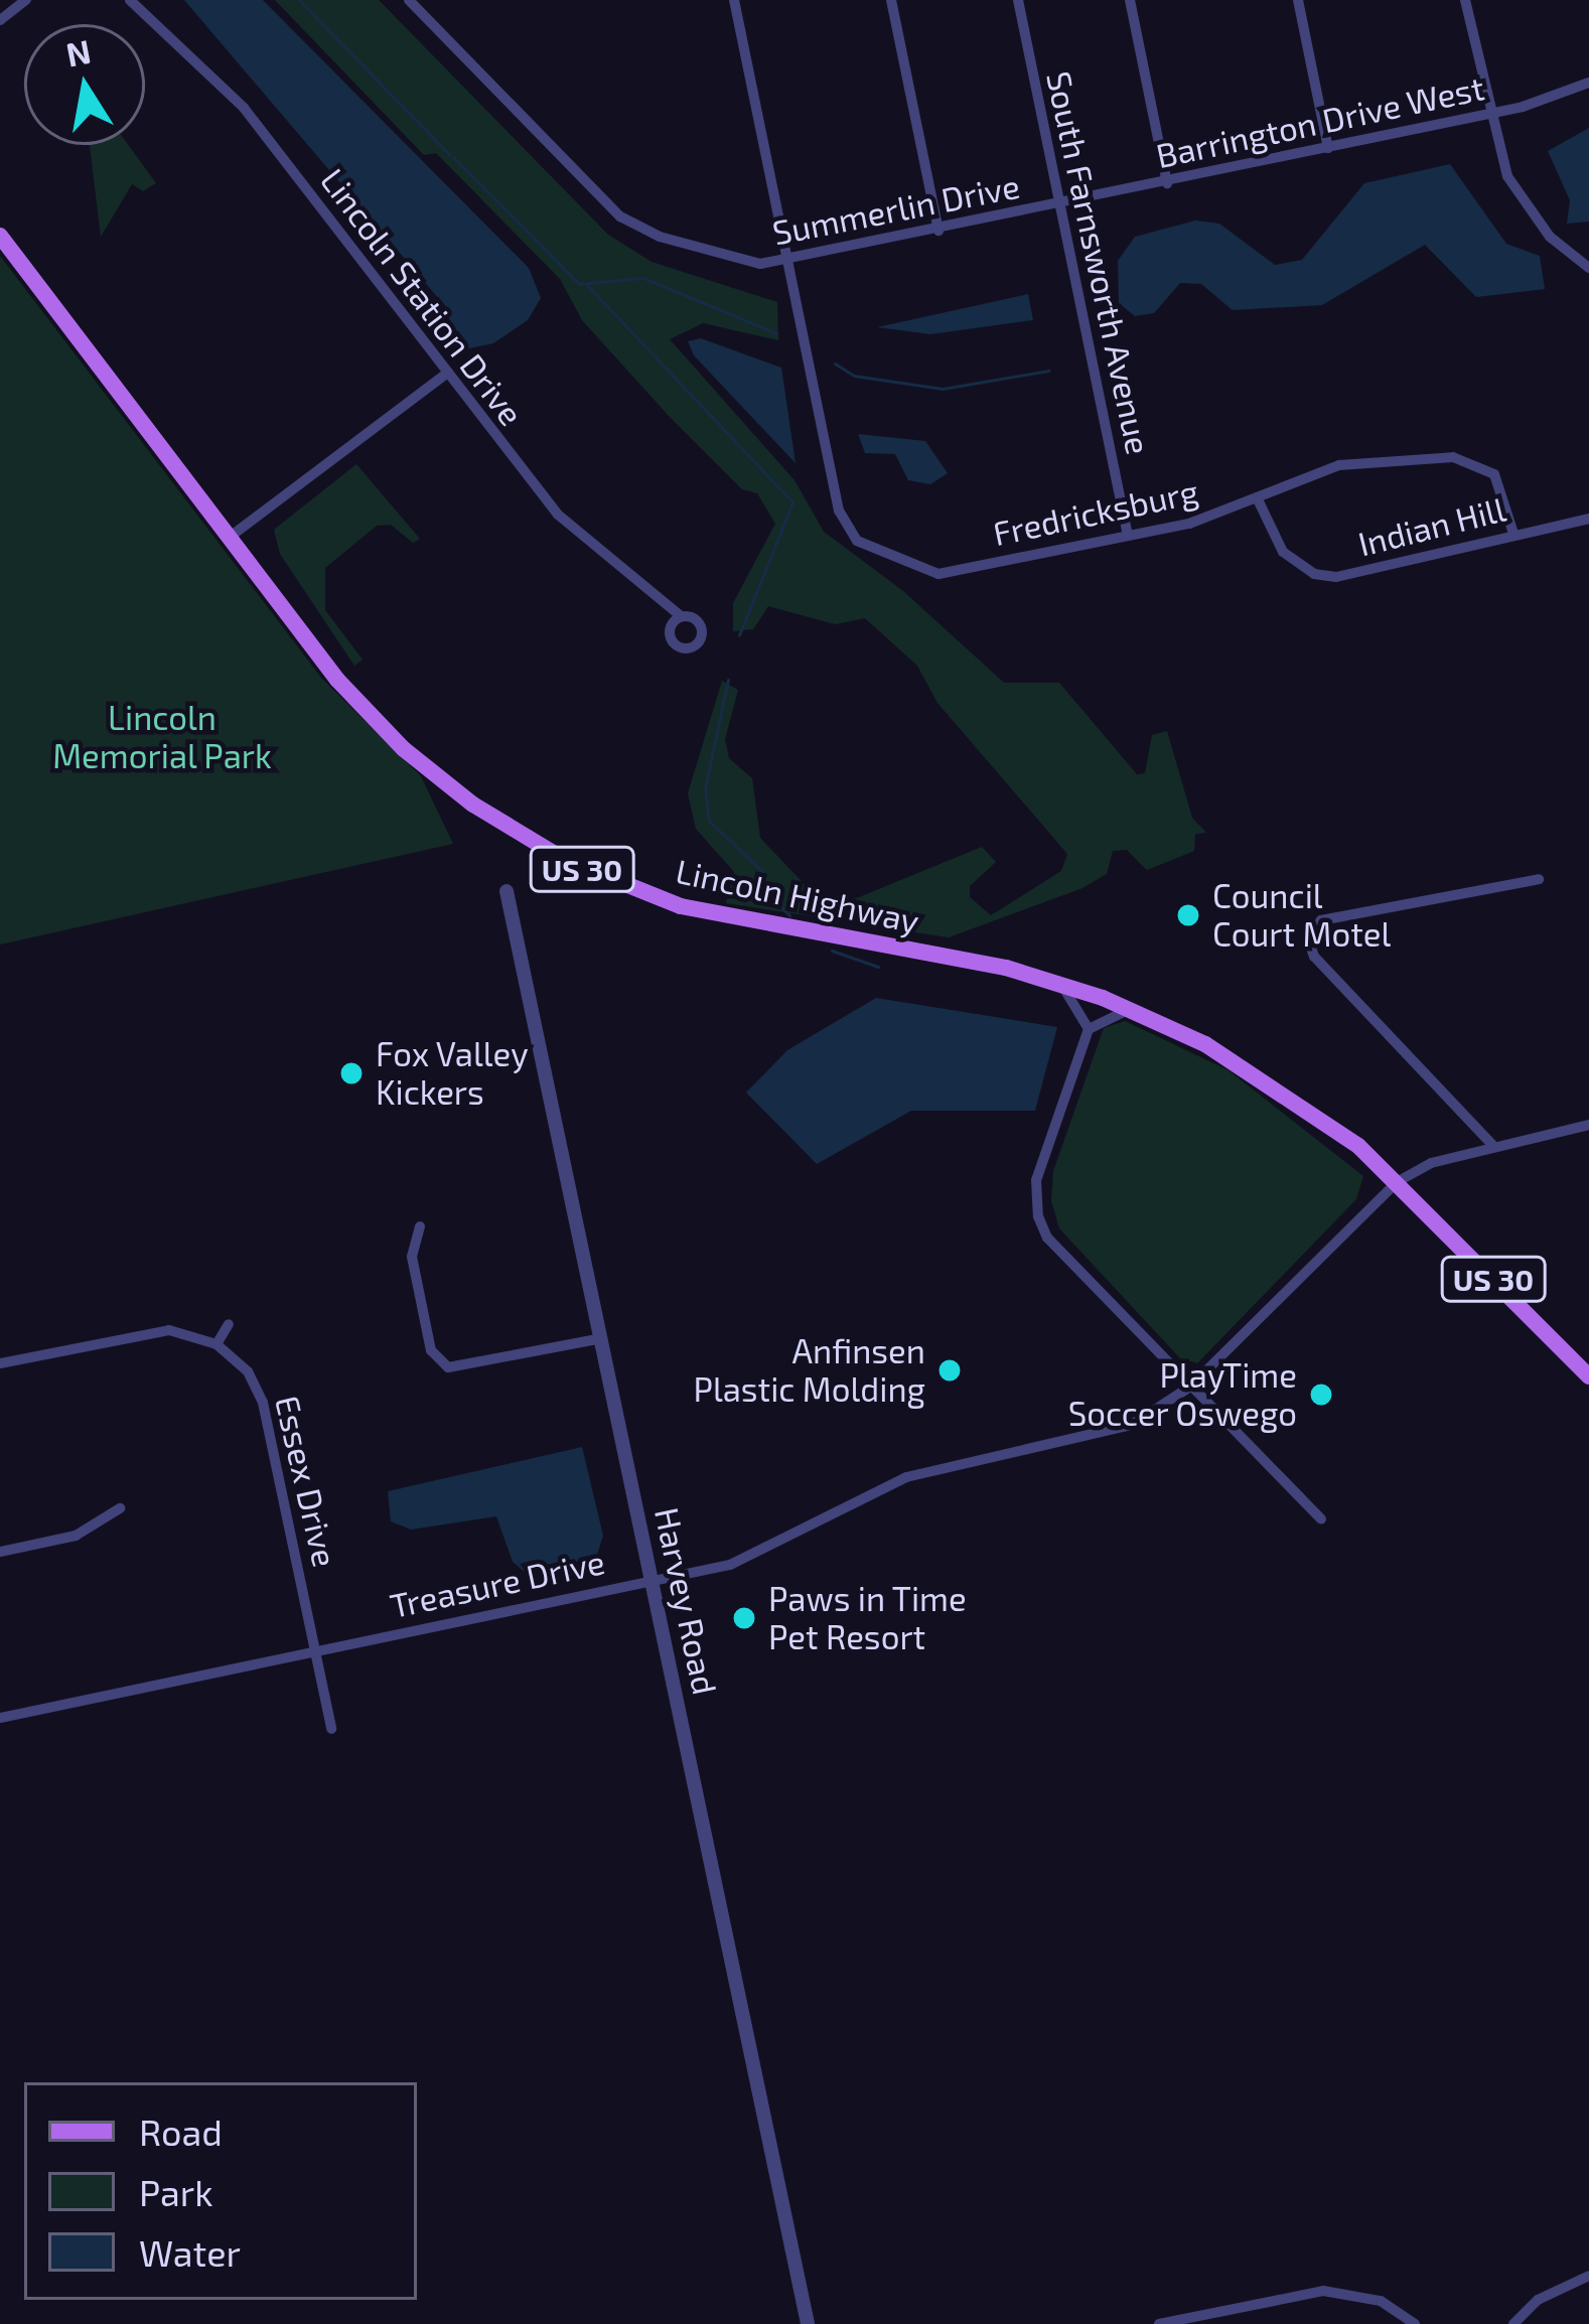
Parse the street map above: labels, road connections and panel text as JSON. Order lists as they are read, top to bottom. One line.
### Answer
{"streets":{"main road":["US 30","Lincoln Highway"],"street":["Barrington Drive West","Summerlin Drive","South Farnsworth Avenue","Lincoln Station Drive","Fredricksburg","Indian Hill","Essex Drive","Treasure Drive","Harvey Road"]},"crossings":[["Barrington Drive West","Summerlin Drive"],["Barrington Drive West","South Farnsworth Avenue"],["Summerlin Drive","South Farnsworth Avenue"],["Summerlin Drive","Fredricksburg"],["South Farnsworth Avenue","Fredricksburg"],["Fredricksburg","Indian Hill"],["Lincoln Highway","Treasure Drive"],["Essex Drive","Treasure Drive"],["Treasure Drive","Harvey Road"]],"parks":["Lincoln Memorial Park"],"places":["Council Court Motel","Fox Valley Kickers","Anfinsen Plastic Molding","PlayTime Soccer Oswego","Paws in Time Pet Resort"],"legend":["Road","Park","Water"],"north":"top"}
